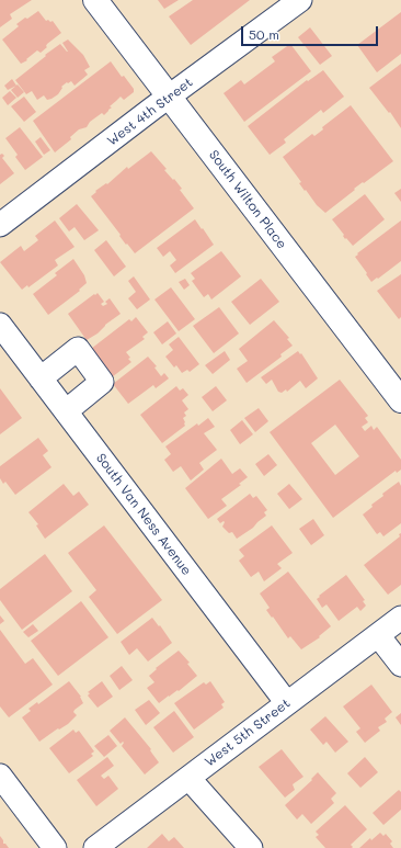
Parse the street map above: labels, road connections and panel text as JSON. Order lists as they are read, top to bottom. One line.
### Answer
{"streets":{"main road":["South Wilton Place"],"street":["West 4th Street","South Van Ness Avenue","West 5th Street"]},"crossings":[["West 4th Street","South Wilton Place"],["South Van Ness Avenue","West 5th Street"]],"scale_bar":"50 m"}
